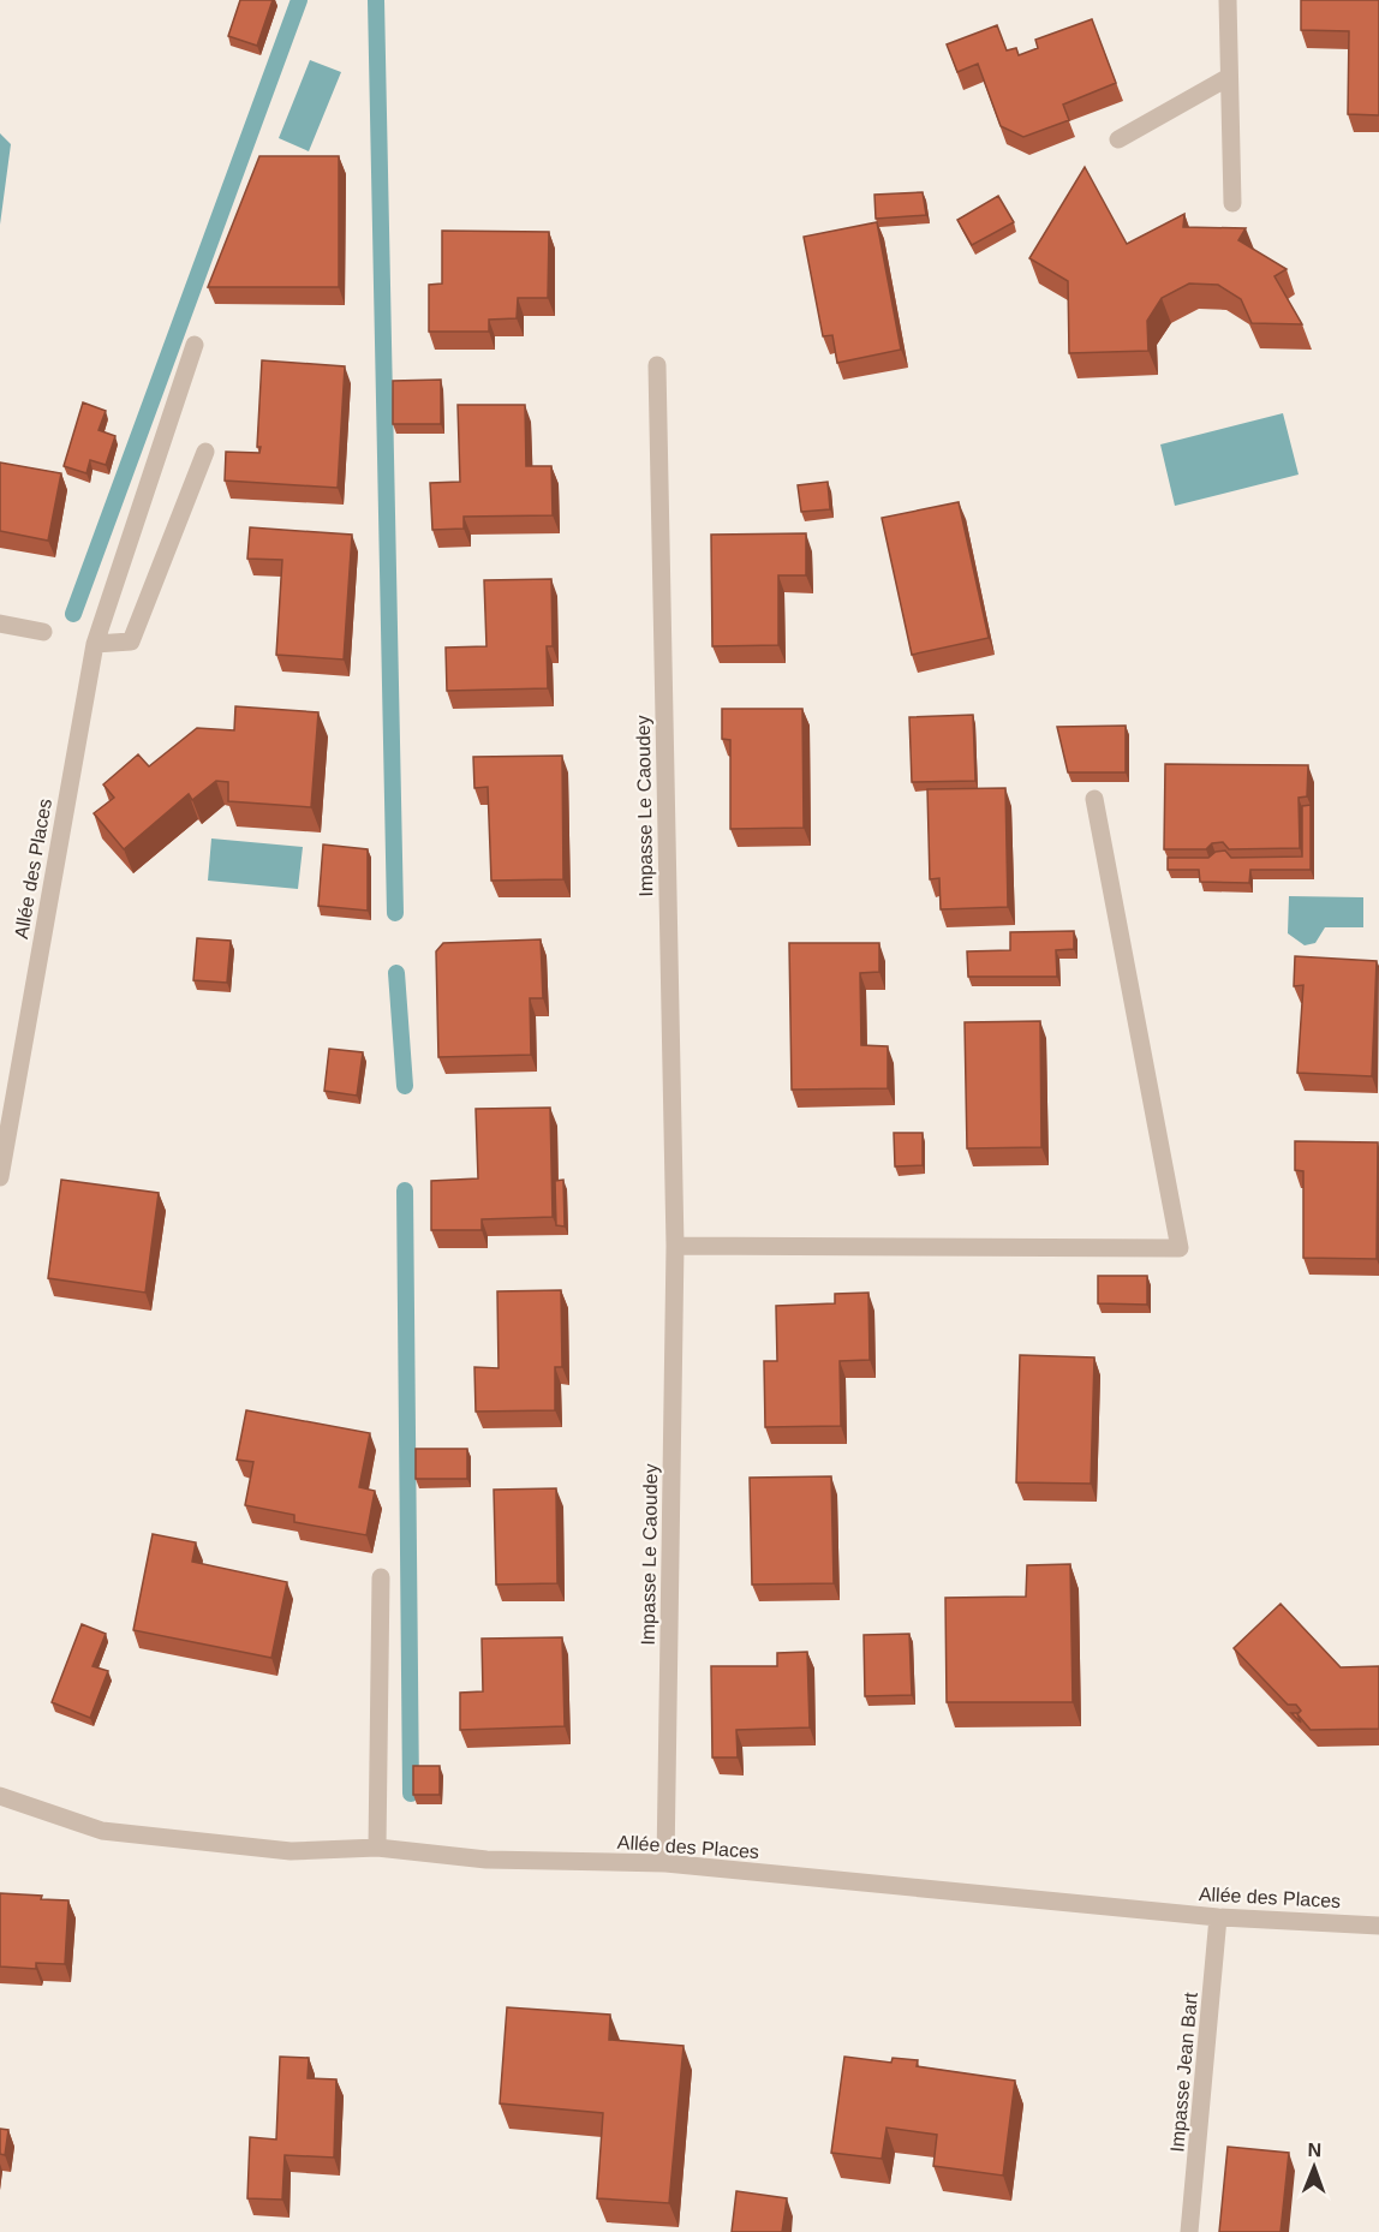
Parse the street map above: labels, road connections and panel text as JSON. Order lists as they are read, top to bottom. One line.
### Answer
{"streets":{"street":["Impasse Le Caoudey","Allée des Places","Impasse Jean Bart"]},"crossings":[["Impasse Le Caoudey","Allée des Places"],["Allée des Places","Impasse Jean Bart"]],"north":"top"}
